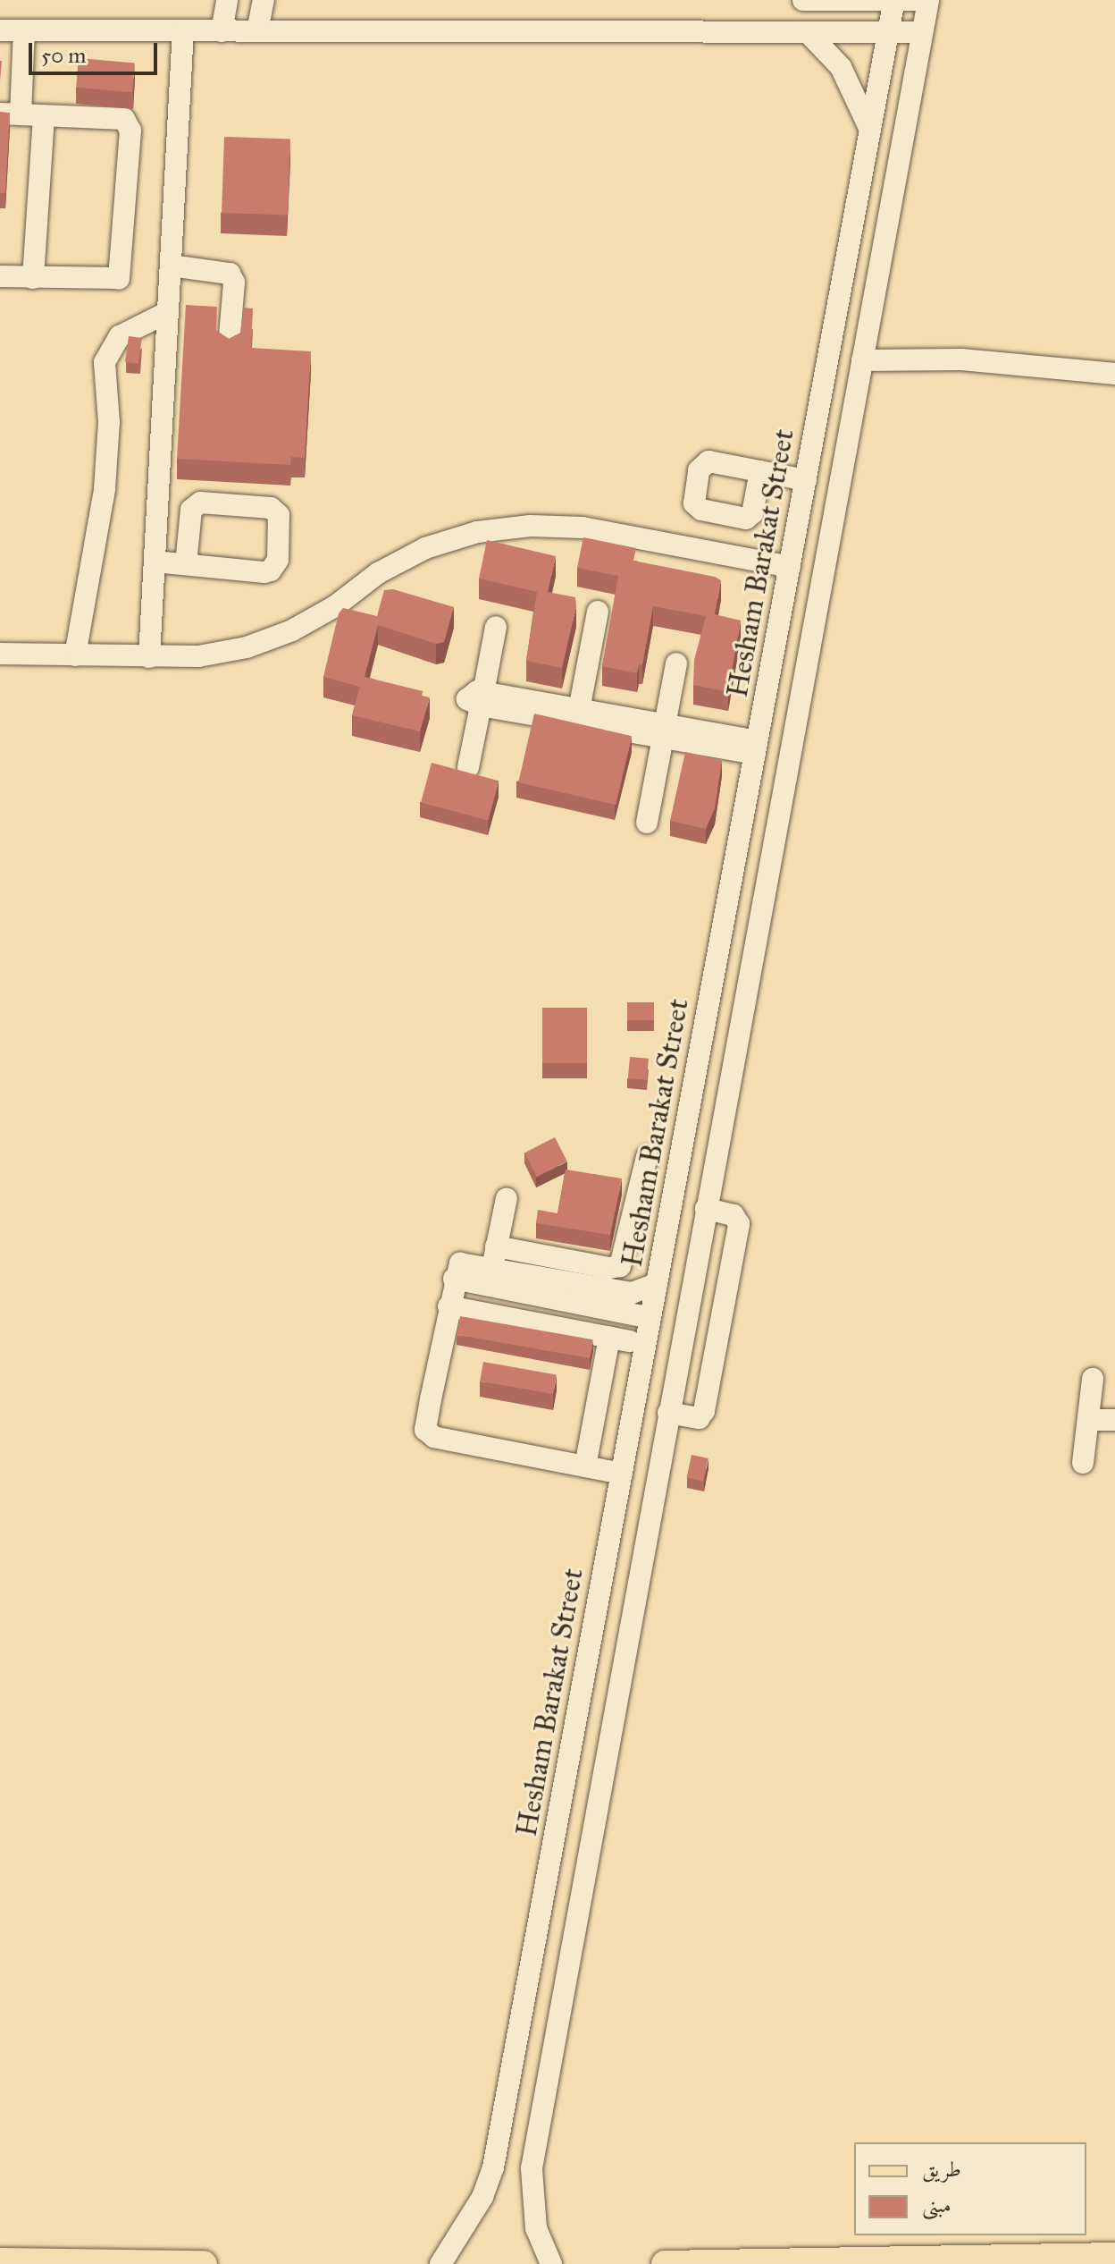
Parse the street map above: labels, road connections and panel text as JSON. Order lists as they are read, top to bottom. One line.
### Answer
{"streets":{"street":["Hesham Barakat Street"]},"legend":["طريق","مبنى"],"scale_bar":"50 m"}
